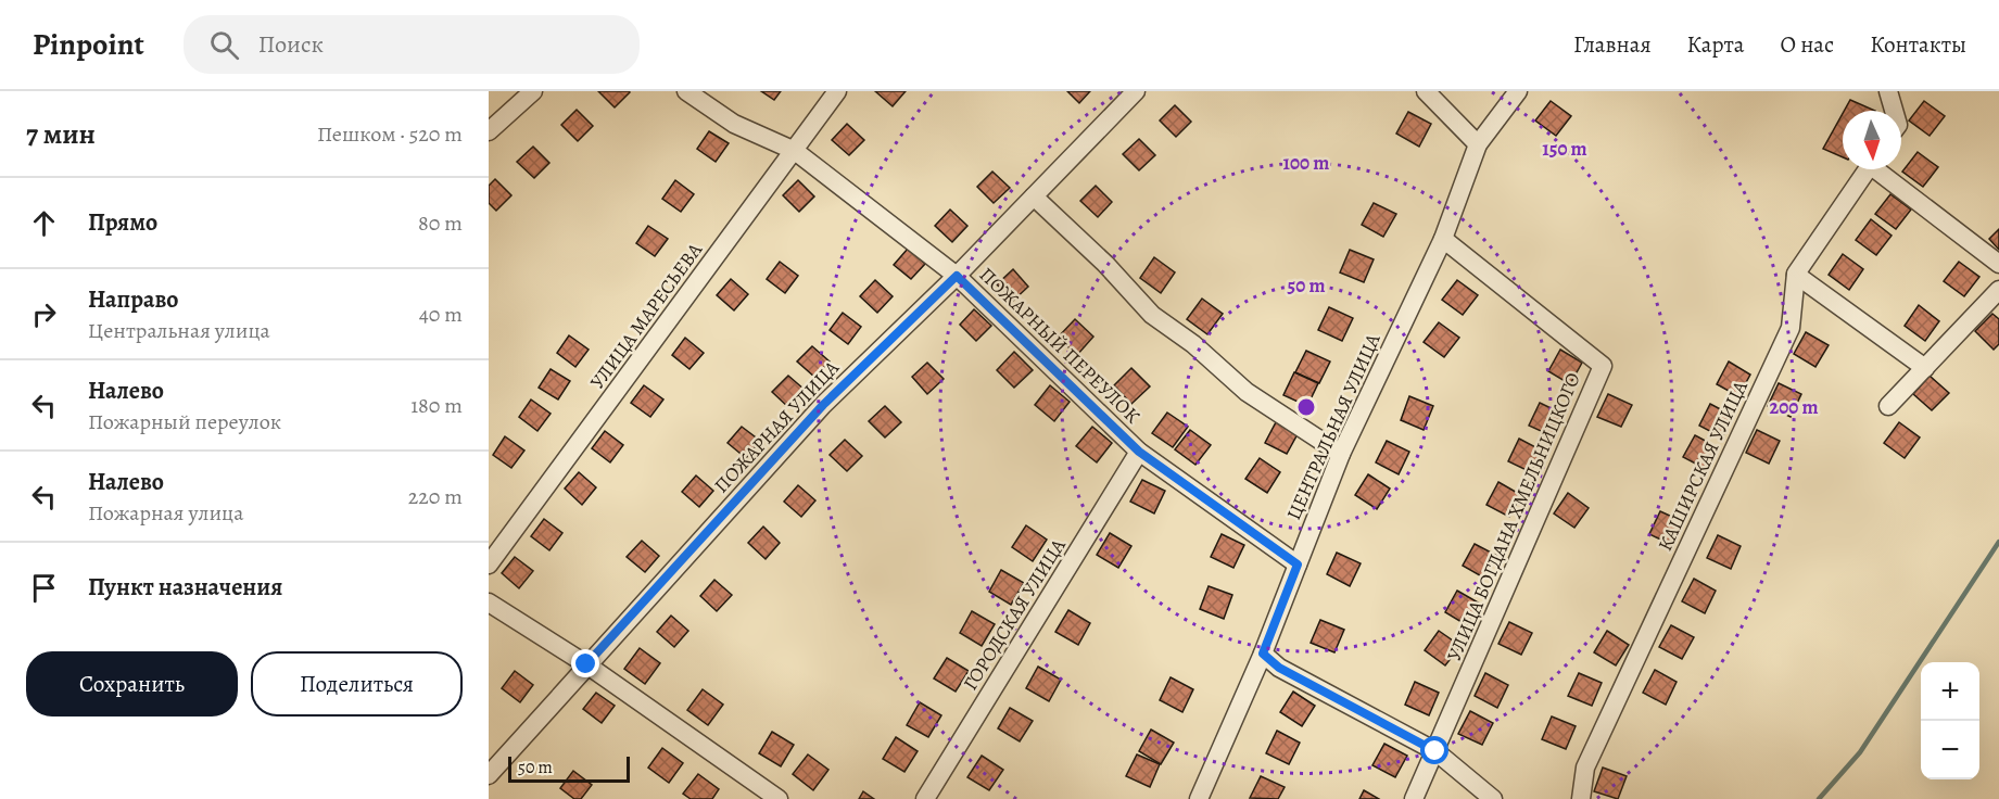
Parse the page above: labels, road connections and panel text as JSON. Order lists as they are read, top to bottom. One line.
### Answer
{"streets":{"street":["УЛИЦА МАРЕСЬЕВА","ПОЖАРНЫЙ ПЕРЕУЛОК","ПОЖАРНАЯ УЛИЦА","ЦЕНТРАЛЬНАЯ УЛИЦА","КАШИРСКАЯ УЛИЦА","УЛИЦА БОГДАНА ХМЕЛЬНИЦКОГО","ГОРОДСКАЯ УЛИЦА"]},"crossings":[["УЛИЦА МАРЕСЬЕВА","ПОЖАРНЫЙ ПЕРЕУЛОК"],["ПОЖАРНЫЙ ПЕРЕУЛОК","ПОЖАРНАЯ УЛИЦА"],["ПОЖАРНЫЙ ПЕРЕУЛОК","ЦЕНТРАЛЬНАЯ УЛИЦА"],["ПОЖАРНЫЙ ПЕРЕУЛОК","ГОРОДСКАЯ УЛИЦА"],["ЦЕНТРАЛЬНАЯ УЛИЦА","УЛИЦА БОГДАНА ХМЕЛЬНИЦКОГО"]],"scale_bar":"50 m","north":"bottom","page":{"header":"Pinpoint","search":"Поиск","nav":["Главная","Карта","О нас","Контакты"],"heading":["7 мин","Пешком · 520 m"],"list":[["Прямо","80 m"],["Направо","Центральная улица","40 m"],["Налево","Пожарный переулок","180 m"],["Налево","Пожарная улица","220 m"],"Пункт назначения"],"buttons":["Сохранить","Поделиться"],"map_buttons":["+","−"],"scale":"50 m"},"rings":["150 m","100 m","50 m","200 m"]}
